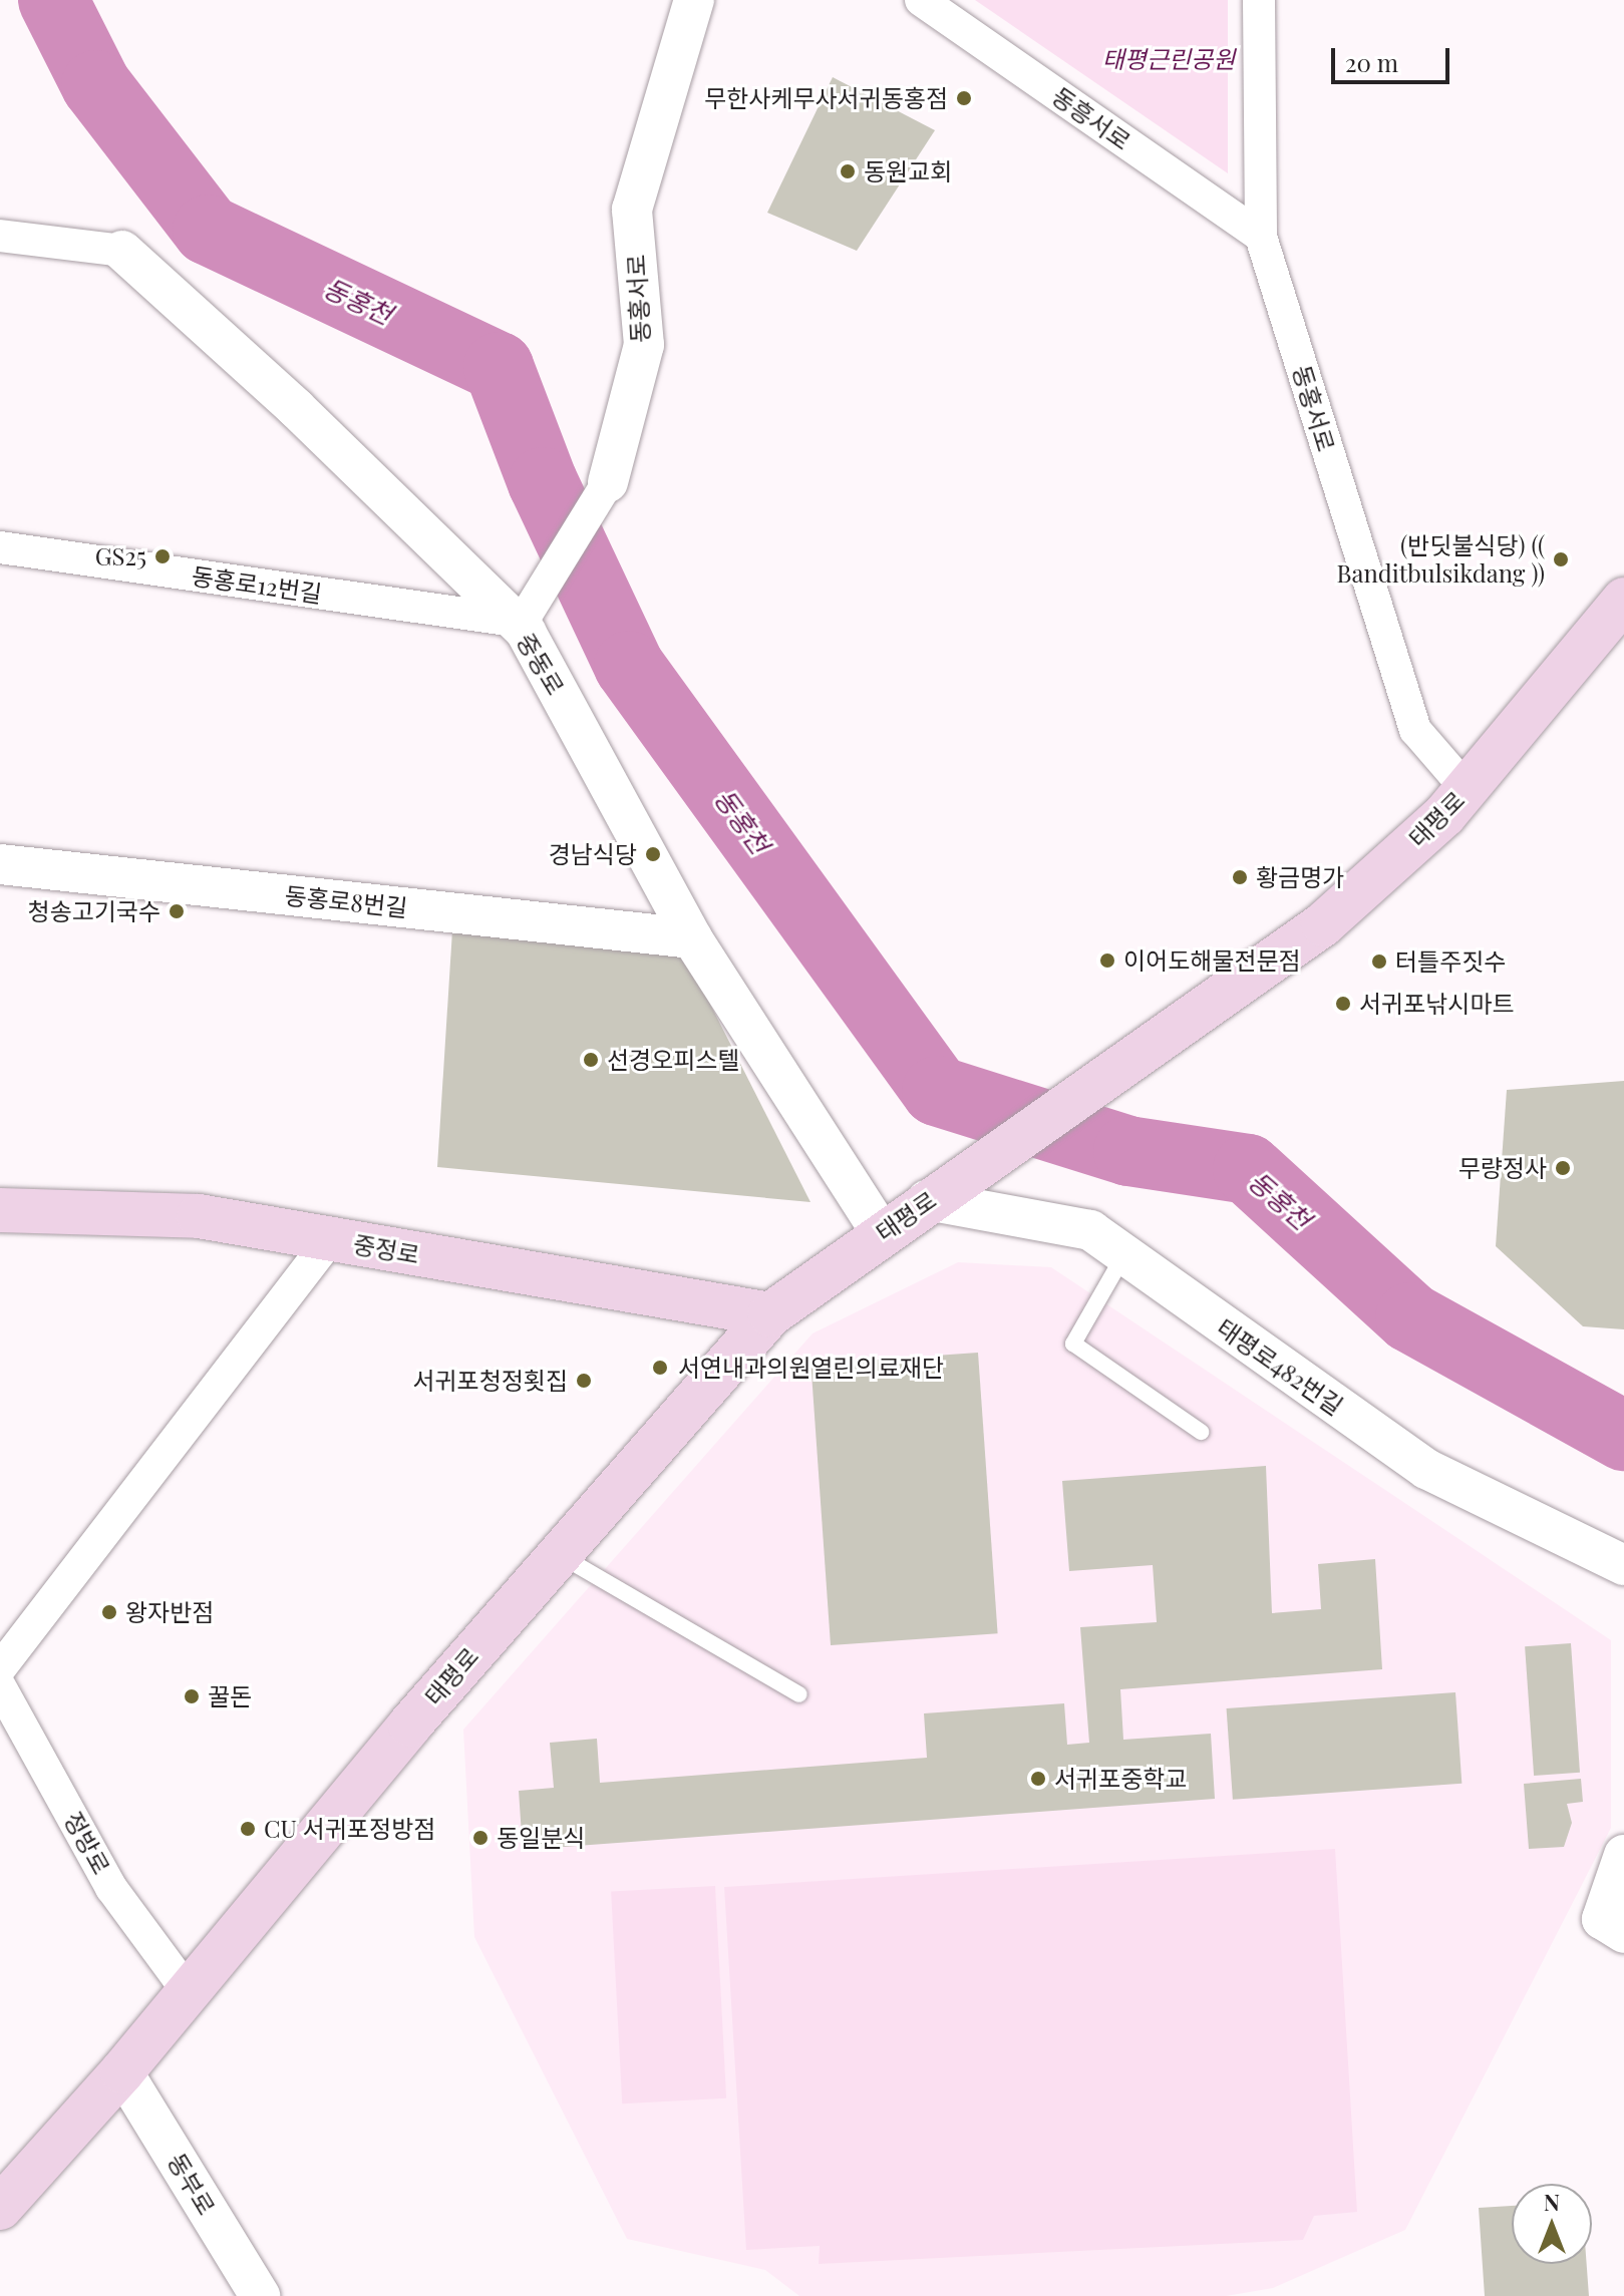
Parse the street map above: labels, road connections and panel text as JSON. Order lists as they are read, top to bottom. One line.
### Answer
{"streets":{"main road":["태평로","중정로"],"street":["동흥서로","동홍서로","동홍로12번길","중동로","동홍로8번길","태평로482번길","정방로","동부로"]},"crossings":[["동흥서로","동홍서로"],["동홍서로","동홍로12번길"],["동홍서로","중동로"],["동홍서로","태평로"],["동홍로12번길","중동로"],["중동로","태평로"],["중동로","동홍로8번길"],["태평로","중정로"],["태평로","태평로482번길"],["태평로","정방로"],["태평로","동부로"]],"water":["동홍천"],"parks":["태평근린공원"],"places":["무한사케무사서귀동홍점","동원교회","GS25","(반딧불식당) (( Banditbulsikdang ))","경남식당","황금명가","청송고기국수","이어도해물전문점","터틀주짓수","서귀포낚시마트","선경오피스텔","무량정사","서연내과의원열린의료재단","서귀포청정횟집","왕자반점","꿀돈","서귀포중학교","CU 서귀포정방점","동일분식"],"scale_bar":"20 m","north":"top"}
